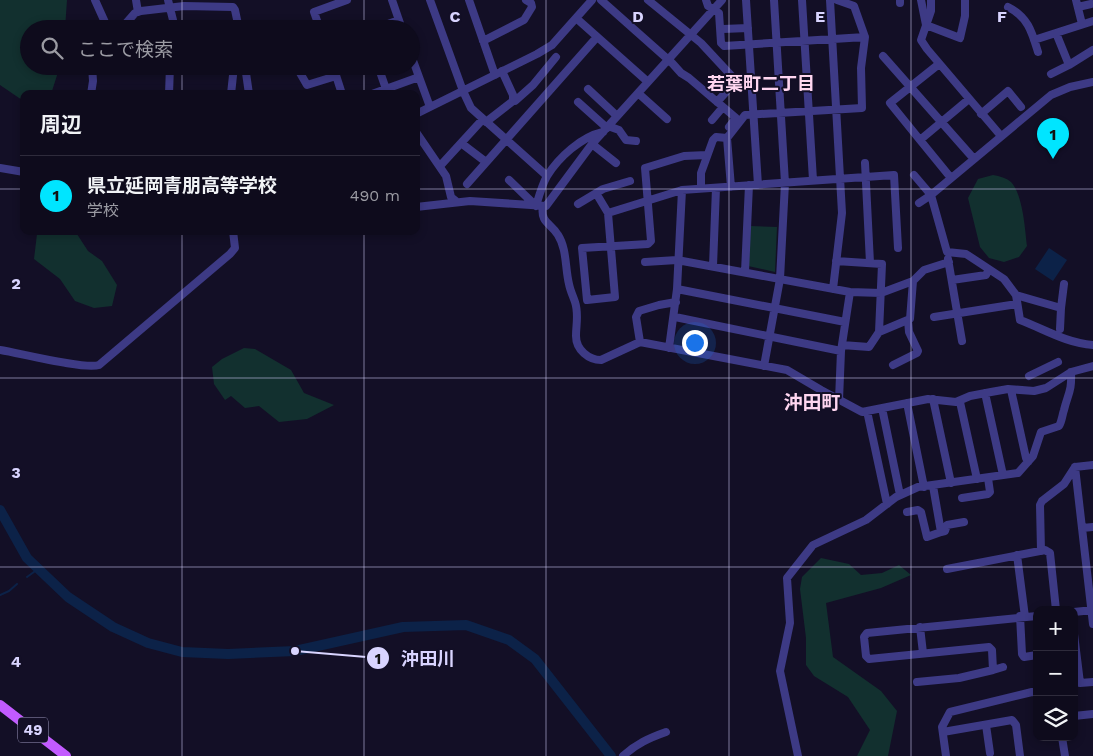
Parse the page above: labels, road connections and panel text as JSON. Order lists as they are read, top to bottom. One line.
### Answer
{"streets":{"main road":["49"]},"districts":["若葉町二丁目","沖田町"],"places":["沖田川"],"page":{"search":"ここで検索","heading":"周辺","pins":"1","list":[{"mark":"1","name":"県立延岡青朋高等学校","note":"学校","value":"490 m"}],"map_buttons":["+","−"]},"grid":{"columns":["C","D","E","F"],"rows":["2","3","4"]}}
